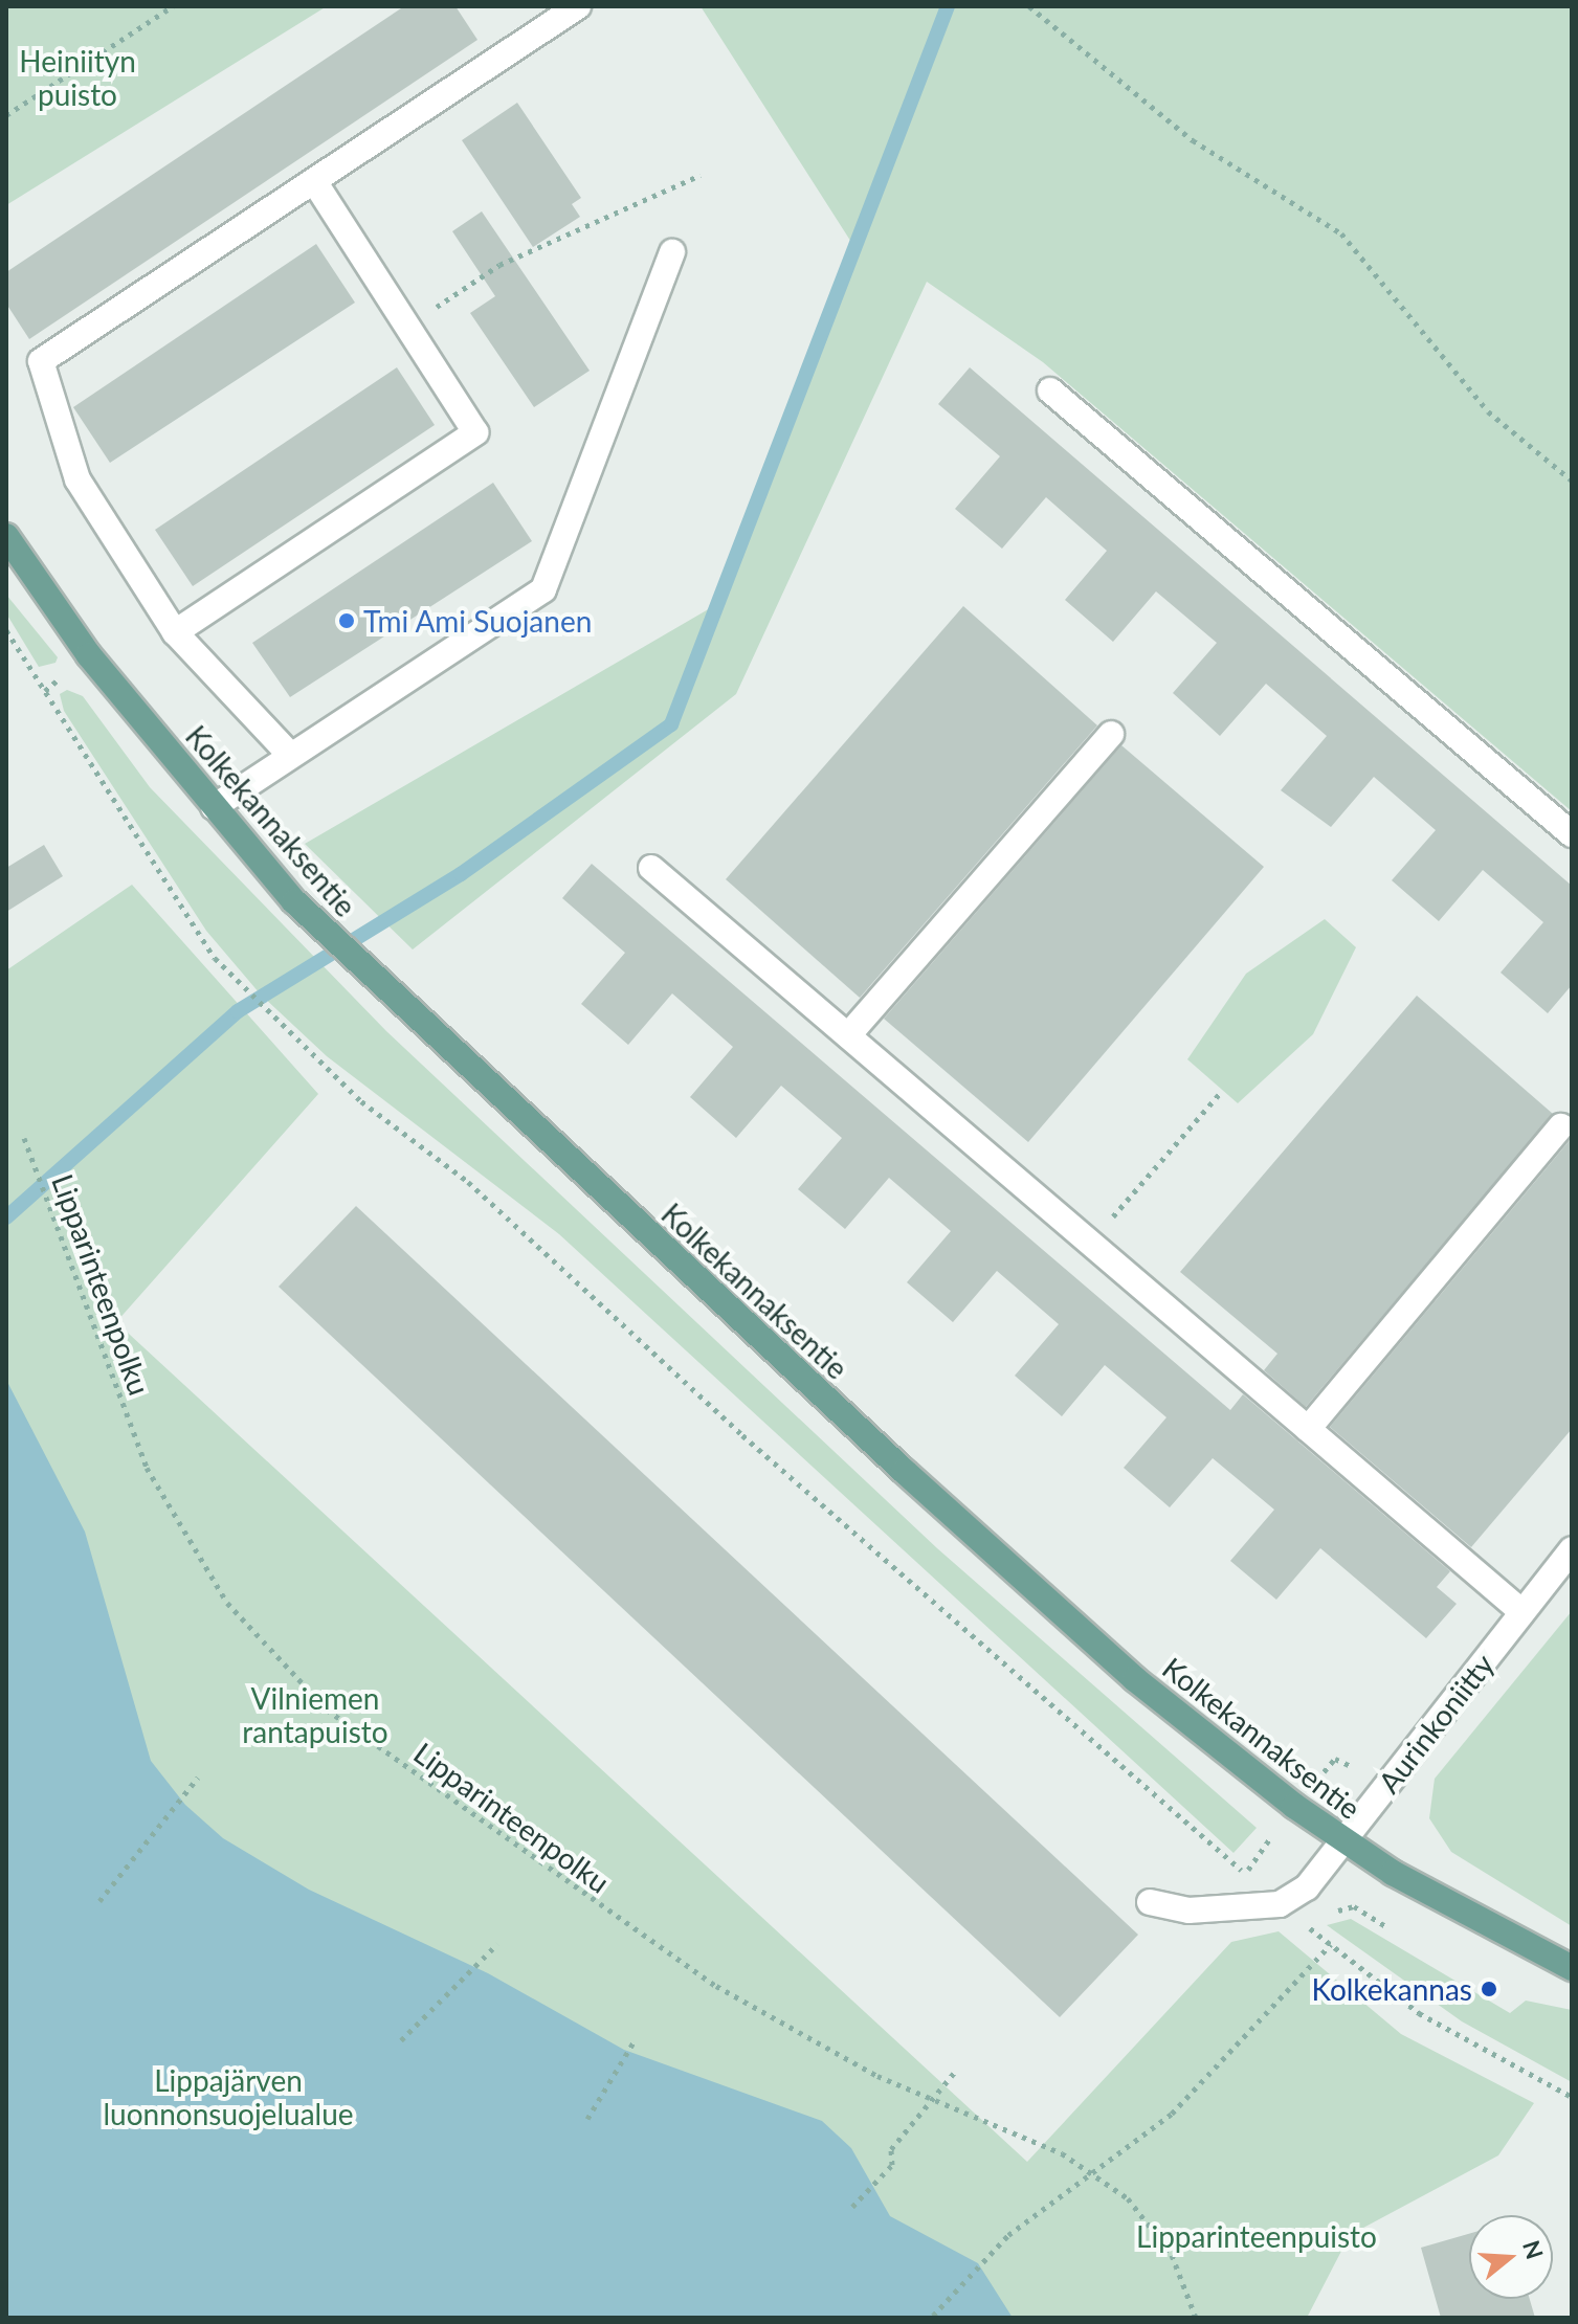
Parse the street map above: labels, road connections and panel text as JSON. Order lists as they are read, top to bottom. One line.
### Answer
{"streets":{"main road":["Kolkekannaksentie"],"street":["Aurinkoniitty"],"path":["Lipparinteenpolku"]},"crossings":[["Kolkekannaksentie","Aurinkoniitty"]],"parks":["Heiniityn puisto","Vilniemen rantapuisto","Lippajärven luonnonsuojelualue","Lipparinteenpuisto"],"places":["Tmi Ami Suojanen","Kolkekannas"],"north":"right"}
